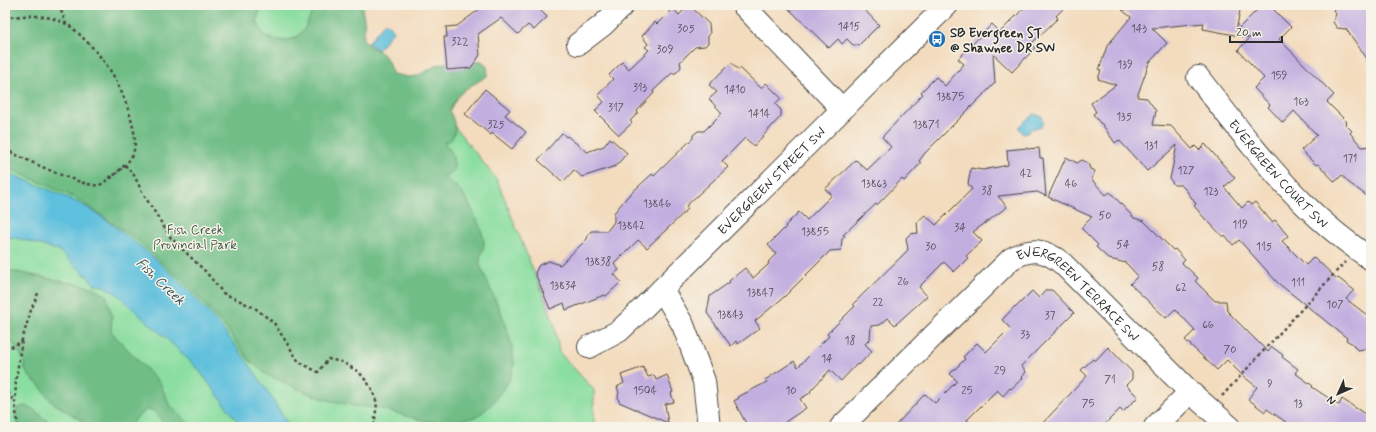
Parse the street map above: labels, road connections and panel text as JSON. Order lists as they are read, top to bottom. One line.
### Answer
{"streets":{"street":["EVERGREEN COURT SW","EVERGREEN STREET SW","EVERGREEN TERRACE SW"]},"water":["Fish Creek"],"parks":["Fish Creek Provincial Park"],"places":{"bus stop":["SB Evergreen ST @ Shawnee DR SW"]},"house_numbers":["1415","305","143","322","309","139","159","313","1410","13875","163","317","1414","135","325","13871","131","171","127","42","13863","46","38","123","13846","50","119","13842","34","13855","54","30","115","13838","58","26","111","13834","62","13847","22","107","13843","37","66","33","18","70","14","29","71","9","1504","10","25","75","13"],"scale_bar":"20 m","north":"bottom left"}
